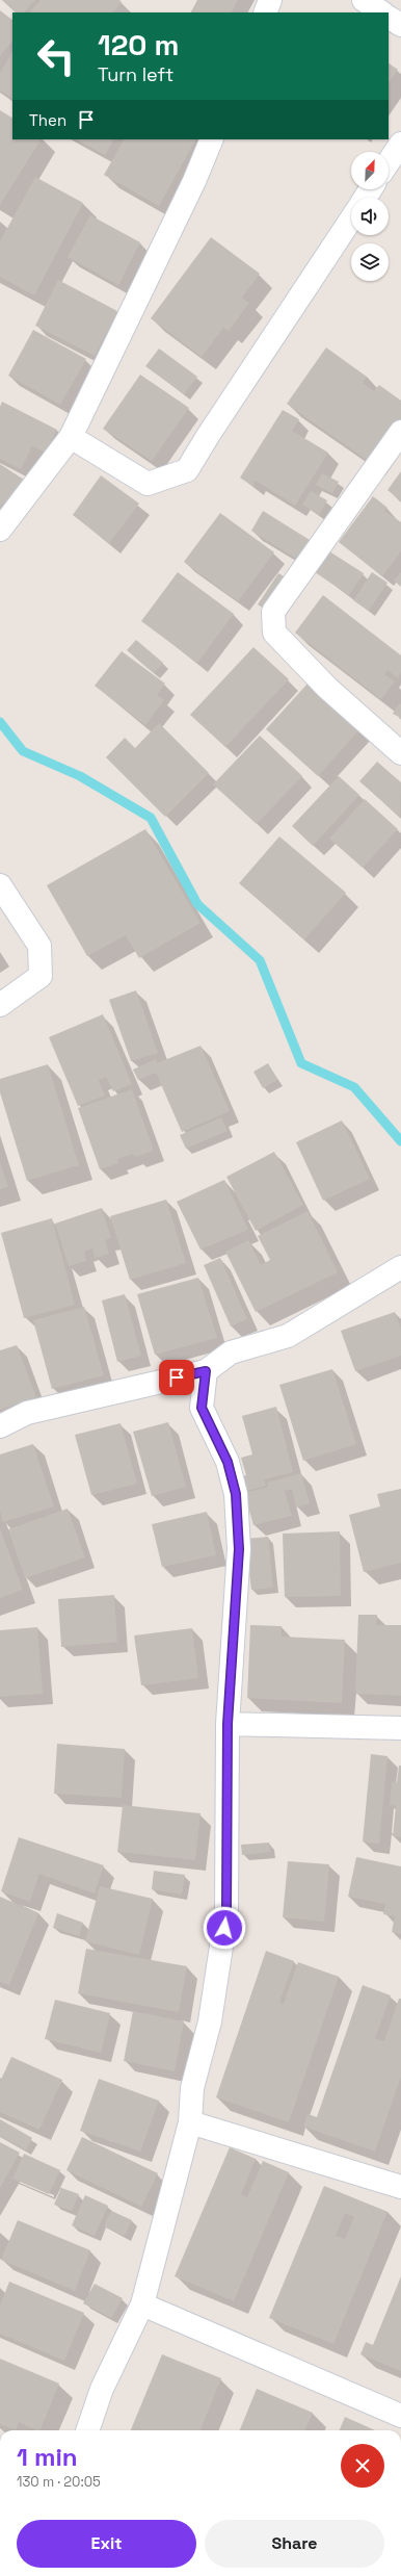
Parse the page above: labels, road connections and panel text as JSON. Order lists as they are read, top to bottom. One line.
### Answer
{"north":"top right","page":{"turn":["120 m","Turn left"],"then":"Then","heading":["1 min","130 m · 20:05"],"buttons":["Exit","Share"]}}
